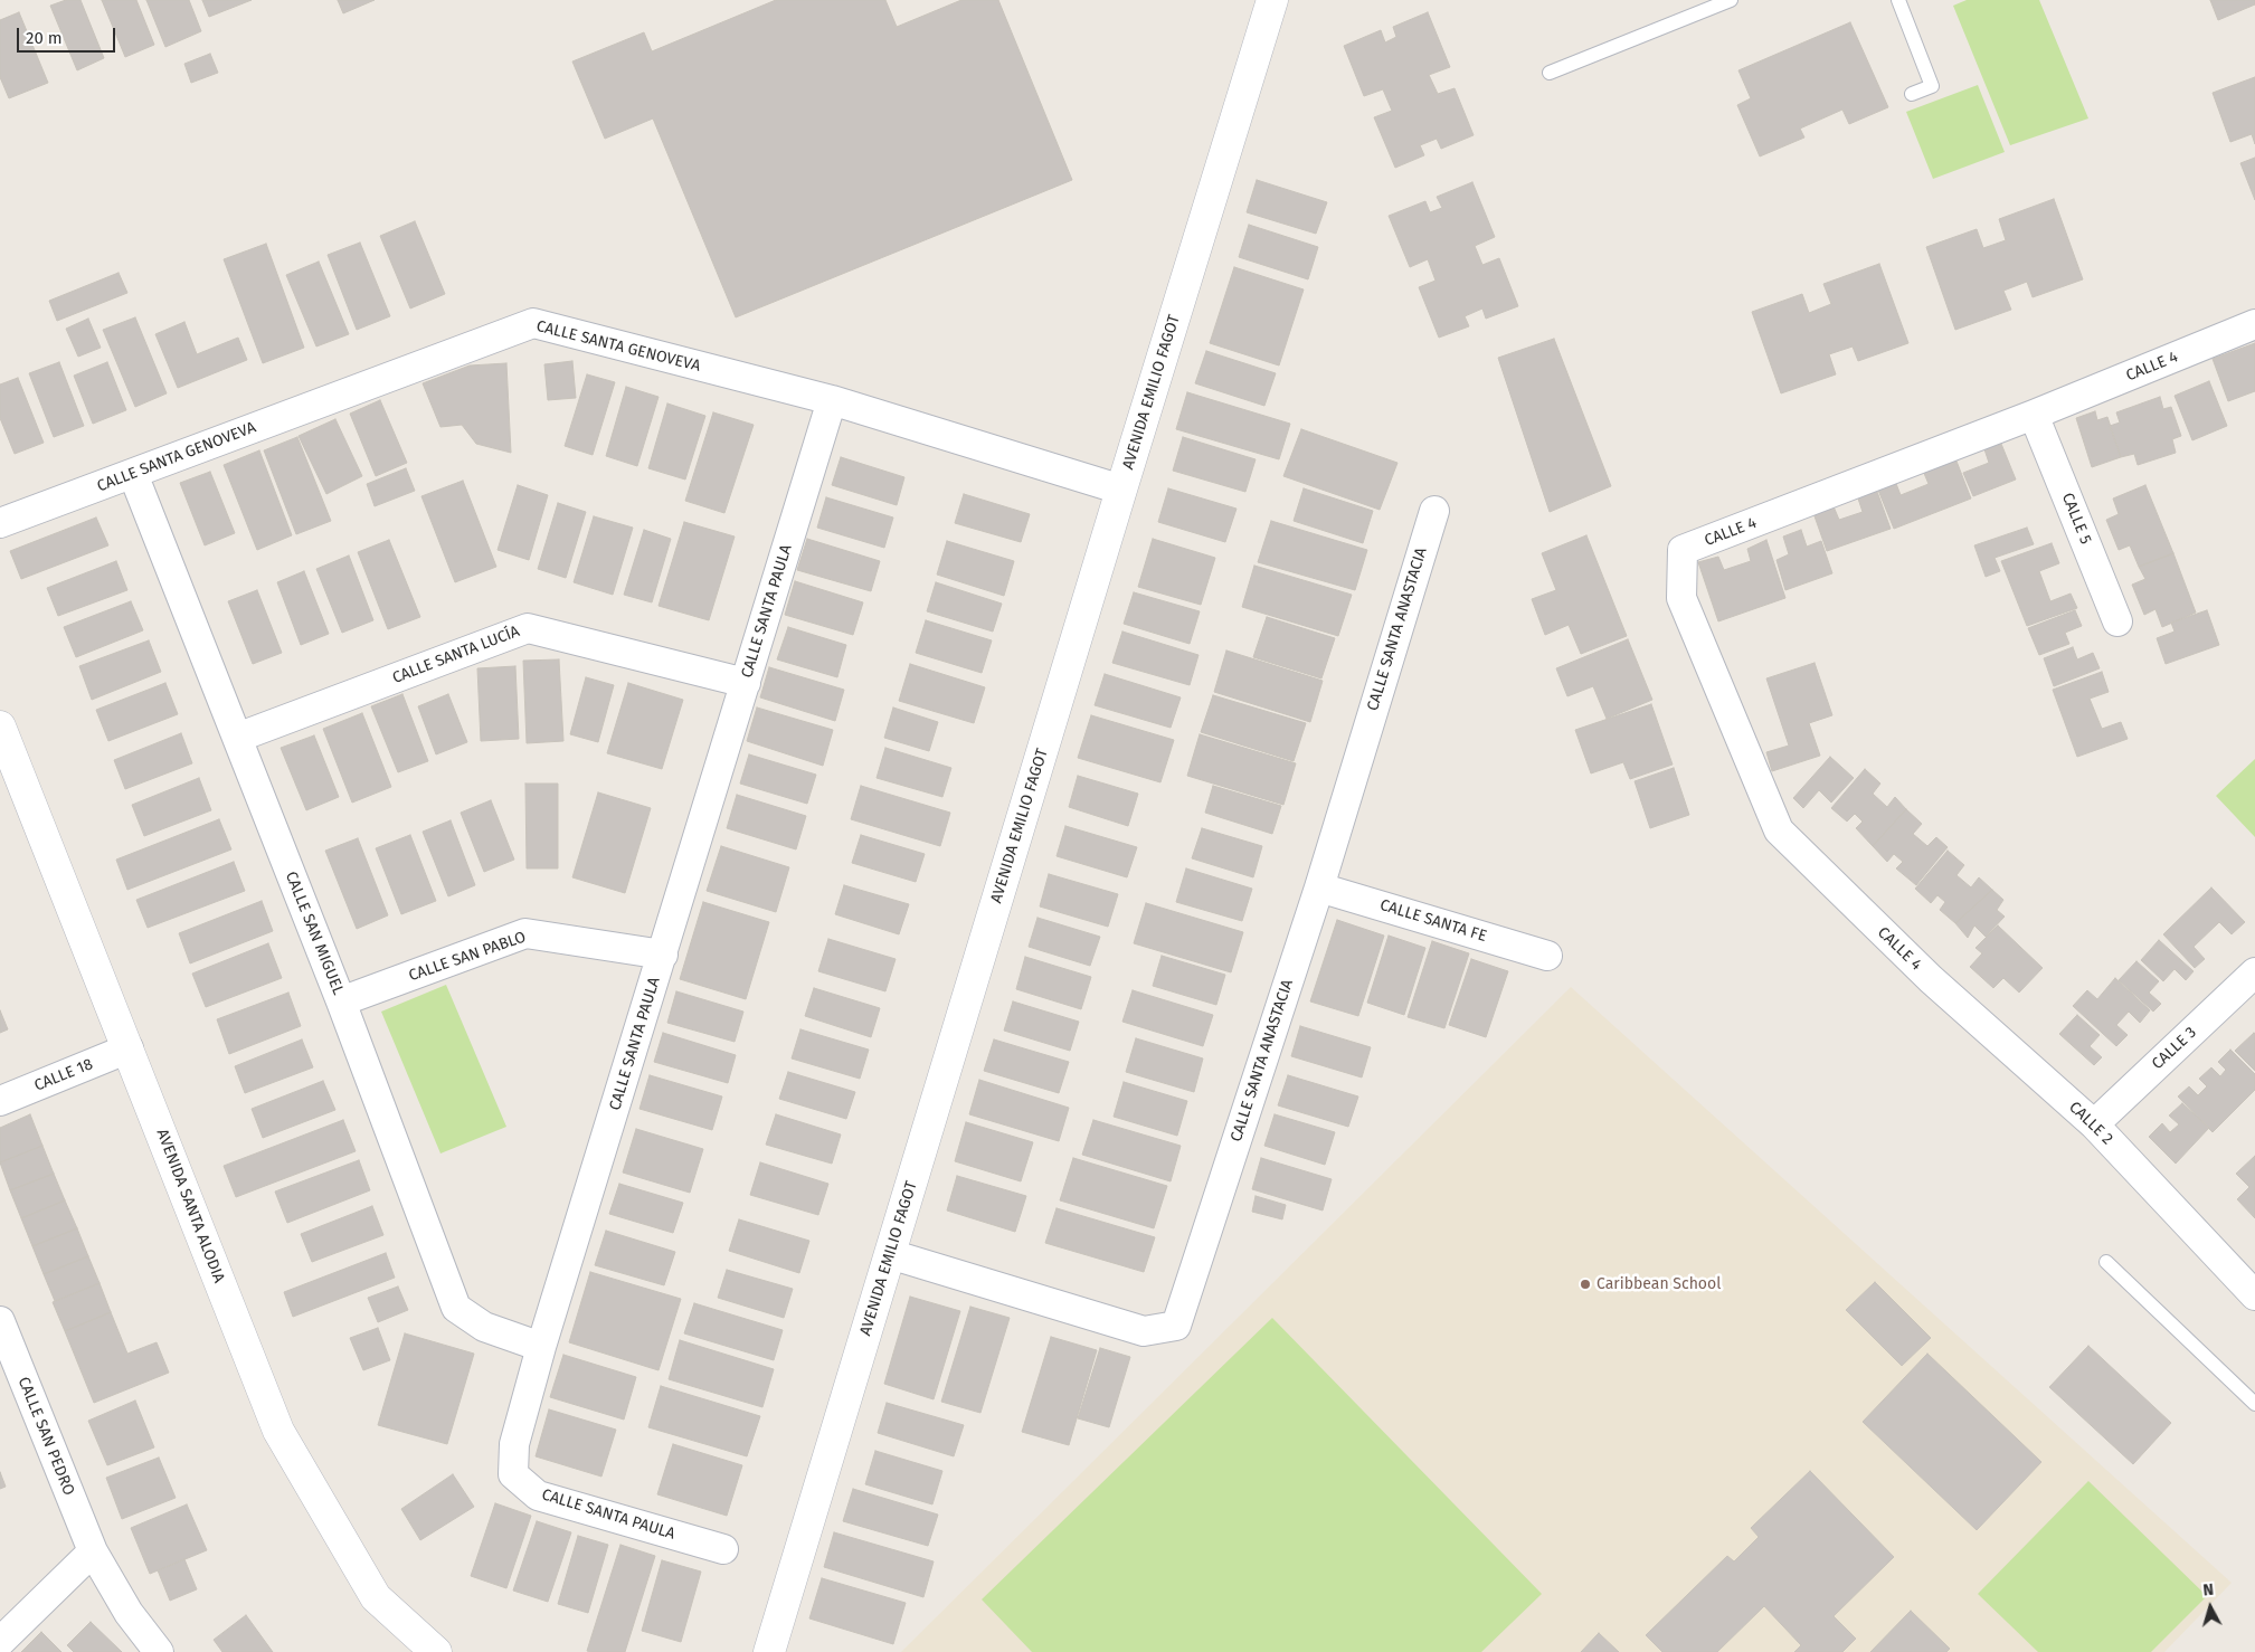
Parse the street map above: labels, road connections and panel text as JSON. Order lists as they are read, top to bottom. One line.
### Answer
{"streets":{"street":["CALLE SANTA GENOVEVA","CALLE 4","AVENIDA EMILIO FAGOT","CALLE 5","CALLE SANTA PAULA","CALLE SANTA ANASTACIA","CALLE SANTA LUCÍA","CALLE SANTA FE","CALLE SAN MIGUEL","CALLE SAN PABLO","CALLE 3","CALLE 18","CALLE 2","AVENIDA SANTA ALODIA","CALLE SAN PEDRO"]},"crossings":[["CALLE SANTA GENOVEVA","AVENIDA EMILIO FAGOT"],["CALLE SANTA GENOVEVA","CALLE SANTA PAULA"],["CALLE SANTA GENOVEVA","CALLE SAN MIGUEL"],["CALLE 4","CALLE 5"],["CALLE 4","CALLE 2"],["AVENIDA EMILIO FAGOT","CALLE SANTA ANASTACIA"],["CALLE SANTA PAULA","CALLE SANTA LUCÍA"],["CALLE SANTA PAULA","CALLE SAN MIGUEL"],["CALLE SANTA PAULA","CALLE SAN PABLO"],["CALLE SANTA ANASTACIA","CALLE SANTA FE"],["CALLE SANTA LUCÍA","CALLE SAN MIGUEL"],["CALLE SAN MIGUEL","CALLE SAN PABLO"],["CALLE 3","CALLE 2"],["CALLE 18","AVENIDA SANTA ALODIA"]],"places":["Caribbean School"],"scale_bar":"20 m","north":"top"}
